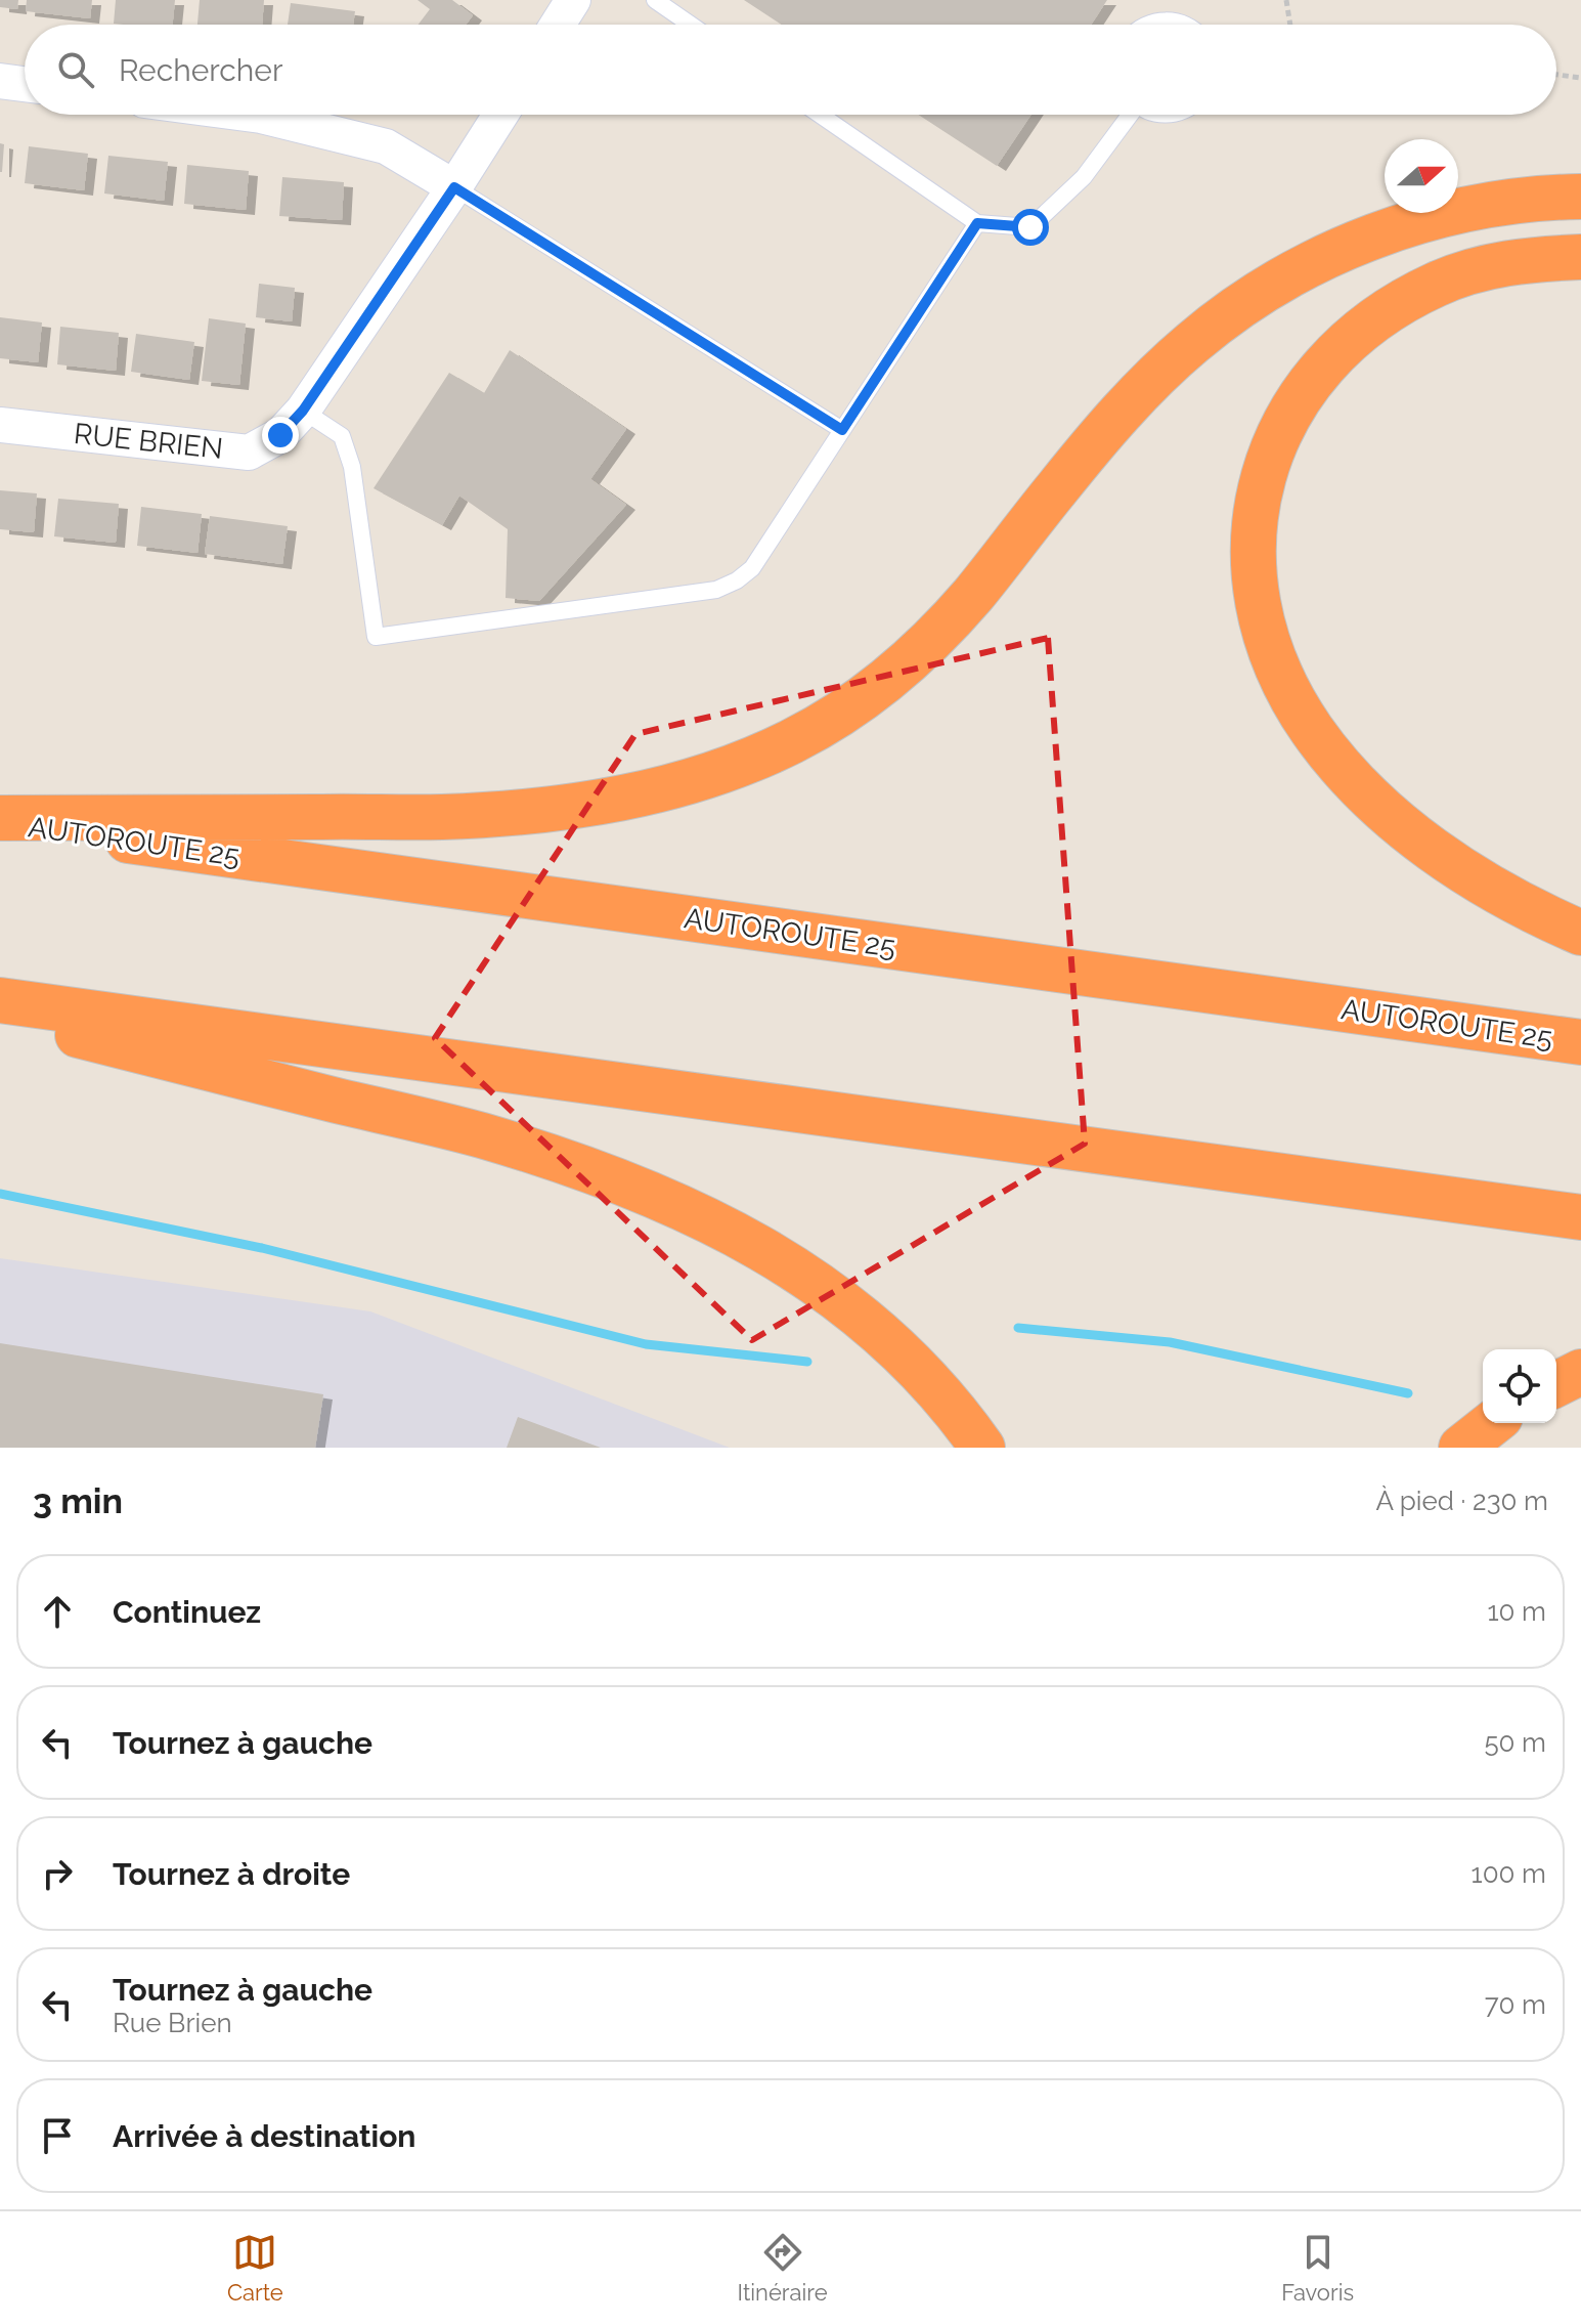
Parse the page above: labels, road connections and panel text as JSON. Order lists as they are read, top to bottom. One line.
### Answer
{"streets":{"highway":["AUTOROUTE 25"],"street":["RUE BRIEN"]},"north":"right","page":{"search":"Rechercher","heading":["3 min","À pied · 230 m"],"list":[["Continuez","10 m"],["Tournez à gauche","50 m"],["Tournez à droite","100 m"],["Tournez à gauche","Rue Brien","70 m"],"Arrivée à destination"],"nav":["Carte","Itinéraire","Favoris"]}}
